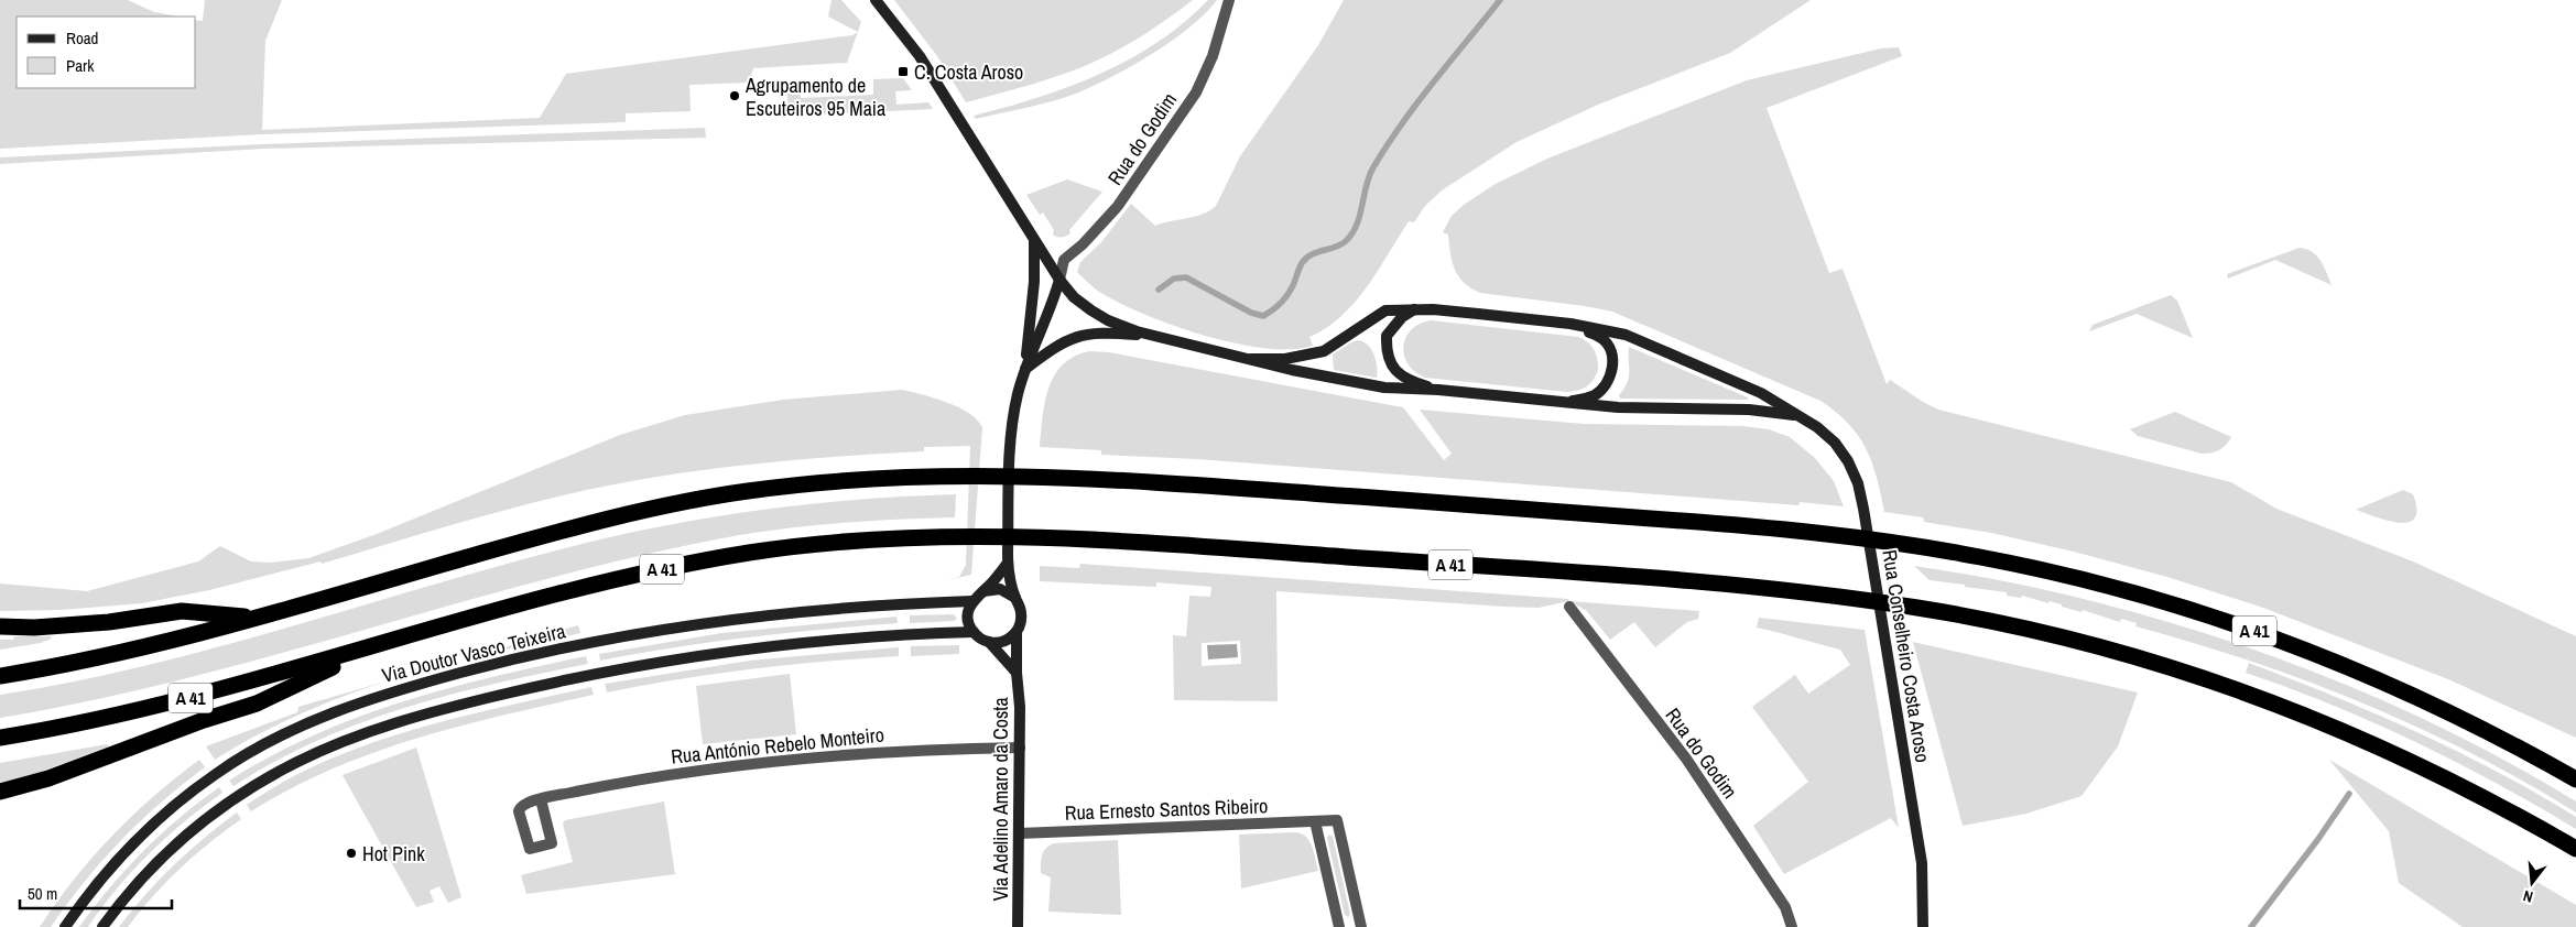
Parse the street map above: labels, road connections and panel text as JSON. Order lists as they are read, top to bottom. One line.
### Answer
{"streets":{"highway":["A 41"],"main road":["Via Doutor Vasco Teixeira","Rua Conselheiro Costa Aroso","Via Adelino Amaro da Costa"],"street":["Rua do Godim","Rua António Rebelo Monteiro","Rua Ernesto Santos Ribeiro"]},"crossings":[["Rua do Godim","Rua Conselheiro Costa Aroso"],["Rua do Godim","Via Adelino Amaro da Costa"],["Via Doutor Vasco Teixeira","Via Adelino Amaro da Costa"],["Rua Conselheiro Costa Aroso","Via Adelino Amaro da Costa"],["Rua António Rebelo Monteiro","Via Adelino Amaro da Costa"],["Via Adelino Amaro da Costa","Rua Ernesto Santos Ribeiro"]],"places":{"transit":["C. Costa Aroso"],"other":["Agrupamento de Escuteiros 95 Maia","Hot Pink"]},"legend":["Road","Park"],"scale_bar":"50 m","north":"bottom"}
